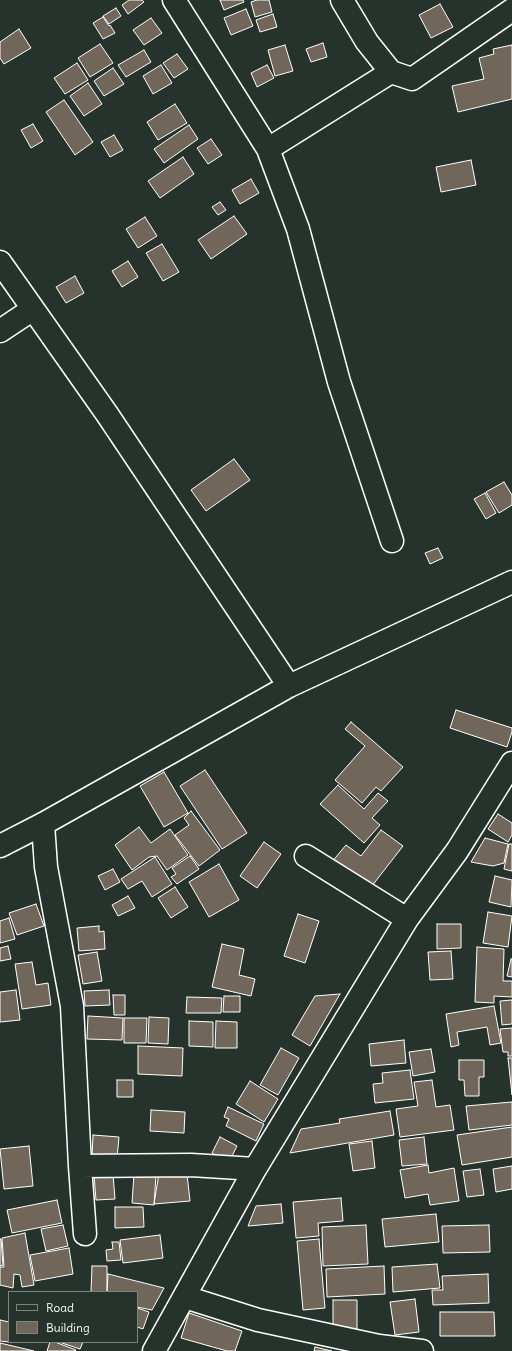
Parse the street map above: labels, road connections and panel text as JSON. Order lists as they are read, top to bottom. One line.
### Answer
{"legend":["Road","Building"]}
